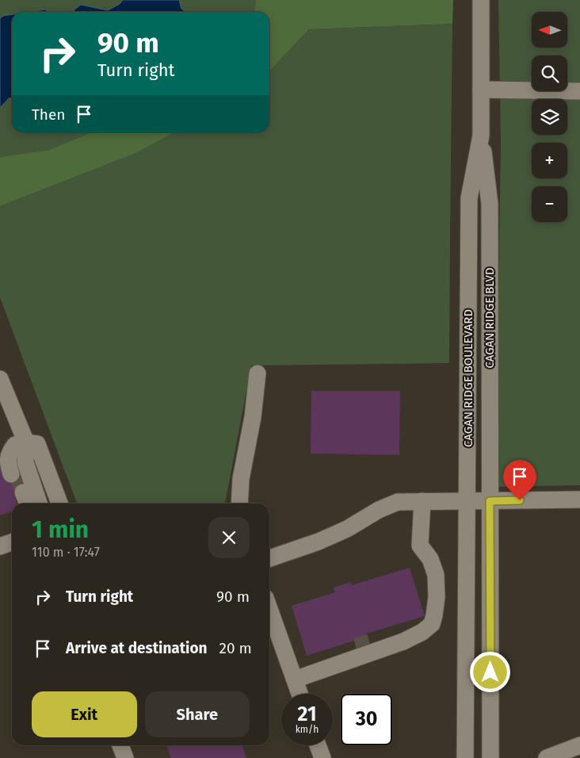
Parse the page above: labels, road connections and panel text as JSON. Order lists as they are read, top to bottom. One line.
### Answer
{"streets":{"street":["CAGAN RIDGE BLVD","CAGAN RIDGE BOULEVARD"]},"crossings":[["CAGAN RIDGE BLVD","CAGAN RIDGE BOULEVARD"]],"north":"left","page":{"map_buttons":["+","−"],"turn":["90 m","Turn right"],"then":"Then","heading":["1 min","110 m · 17:47"],"list":[{"name":"Turn right","value":"90 m"},{"name":"Arrive at destination","value":"20 m"}],"buttons":["Exit","Share"],"speed":"21 km/h","limit":"30"}}
